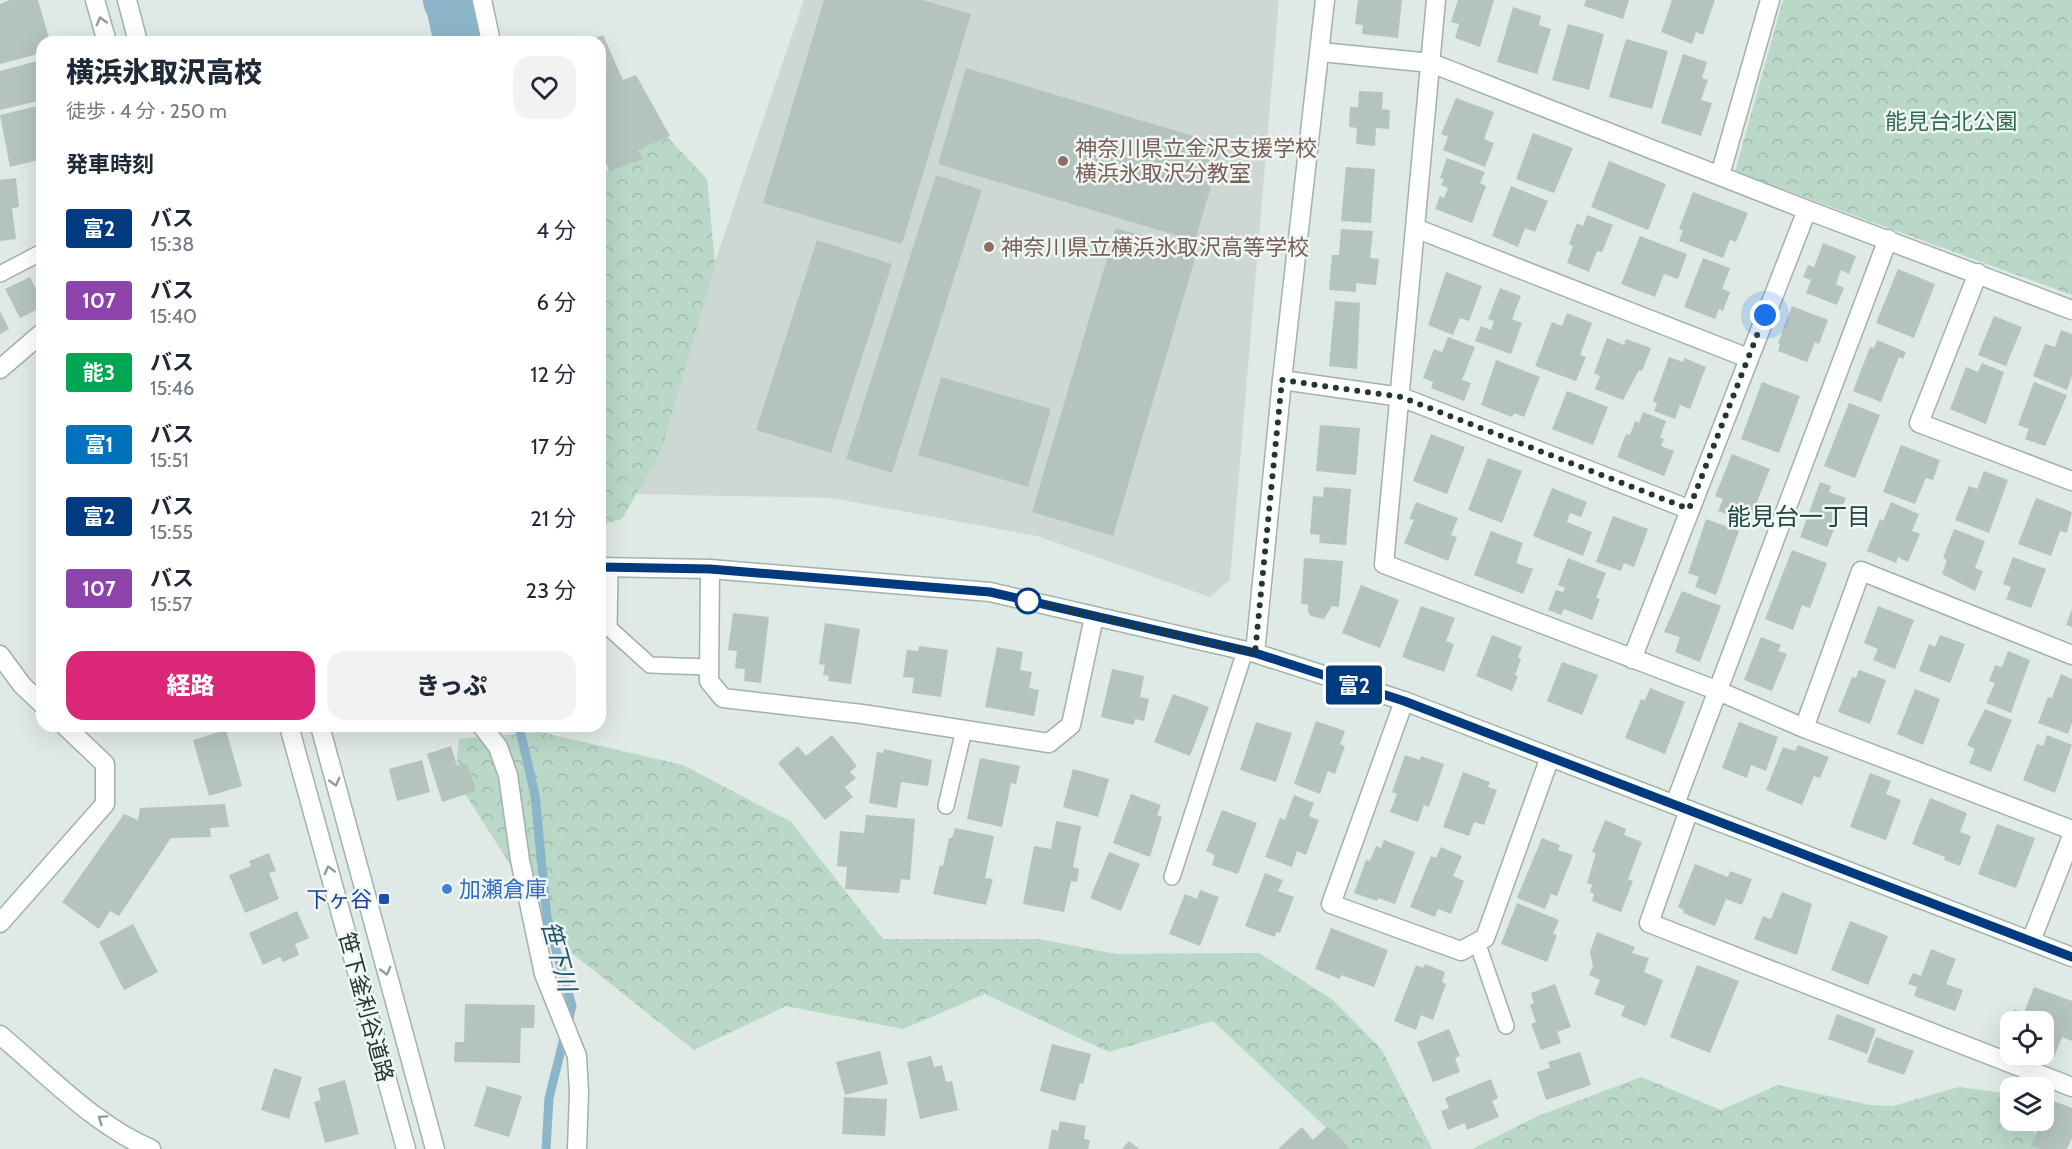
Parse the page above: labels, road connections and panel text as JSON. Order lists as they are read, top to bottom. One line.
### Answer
{"streets":{"street":["笹下釜利谷道路"]},"districts":["能見台一丁目"],"water":["笹下川"],"parks":["能見台北公園"],"places":{"other":["神奈川県立金沢支援学校 横浜氷取沢分教室","神奈川県立横浜氷取沢高等学校","加瀬倉庫"],"transit":["下ヶ谷"]},"lines":["bus line 富2"],"page":{"on_map":"富2","heading":[["横浜氷取沢高校","徒歩 · 4 分 · 250 m"],"発車時刻"],"list":[{"mark":"富2","name":"バス","note":"15:38","value":"4 分"},{"mark":"107","name":"バス","note":"15:40","value":"6 分"},{"mark":"能3","name":"バス","note":"15:46","value":"12 分"},{"mark":"富1","name":"バス","note":"15:51","value":"17 分"},{"mark":"富2","name":"バス","note":"15:55","value":"21 分"},{"mark":"107","name":"バス","note":"15:57","value":"23 分"}],"buttons":["経路","きっぷ"]}}
